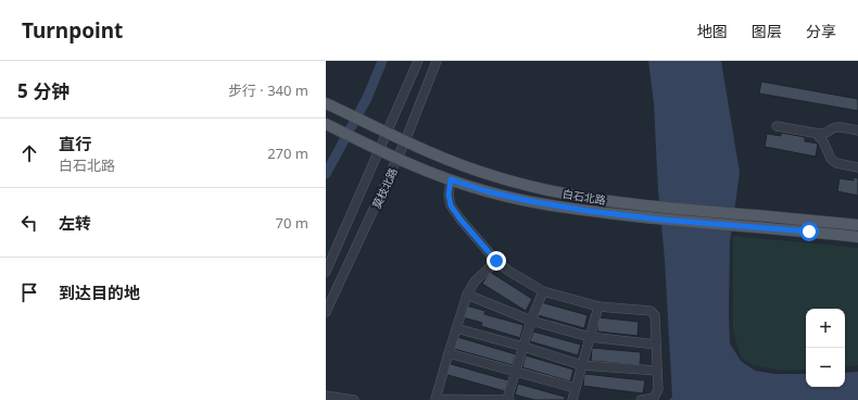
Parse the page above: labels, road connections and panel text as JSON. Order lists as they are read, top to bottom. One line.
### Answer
{"streets":{"main road":["白石北路"],"street":["莫枝北路"]},"crossings":[["莫枝北路","白石北路"]],"page":{"header":"Turnpoint","nav":["地图","图层","分享"],"heading":["5 分钟","步行 · 340 m"],"list":[["直行","白石北路","270 m"],["左转","70 m"],"到达目的地"],"map_buttons":["+","−"]}}
